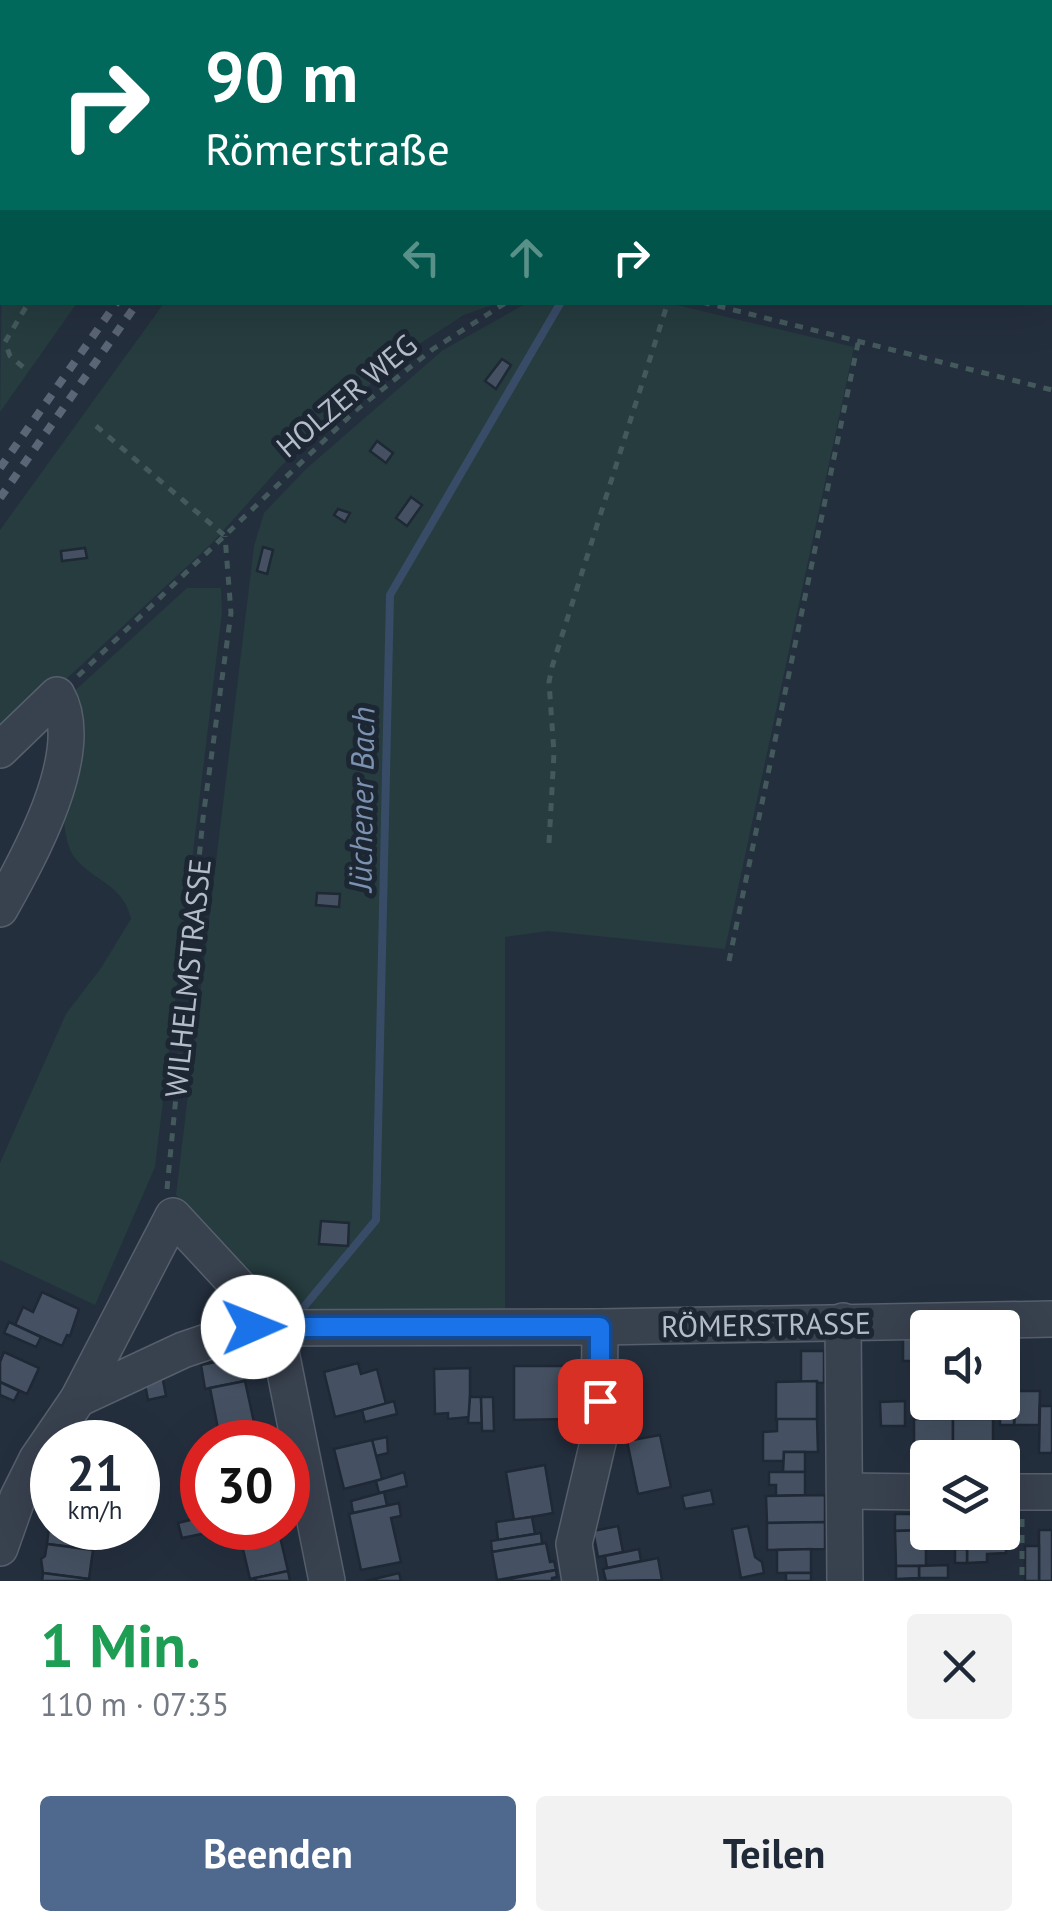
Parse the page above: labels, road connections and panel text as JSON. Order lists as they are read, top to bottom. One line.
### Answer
{"streets":{"street":["RÖMERSTRASSE"],"path":["HOLZER WEG","WILHELMSTRASSE"]},"crossings":[["HOLZER WEG","WILHELMSTRASSE"]],"water":["Jüchener Bach"],"page":{"turn":["90 m","Römerstraße"],"speed":"21 km/h","limit":"30","heading":["1 Min.","110 m · 07:35"],"buttons":["Beenden","Teilen"]}}
